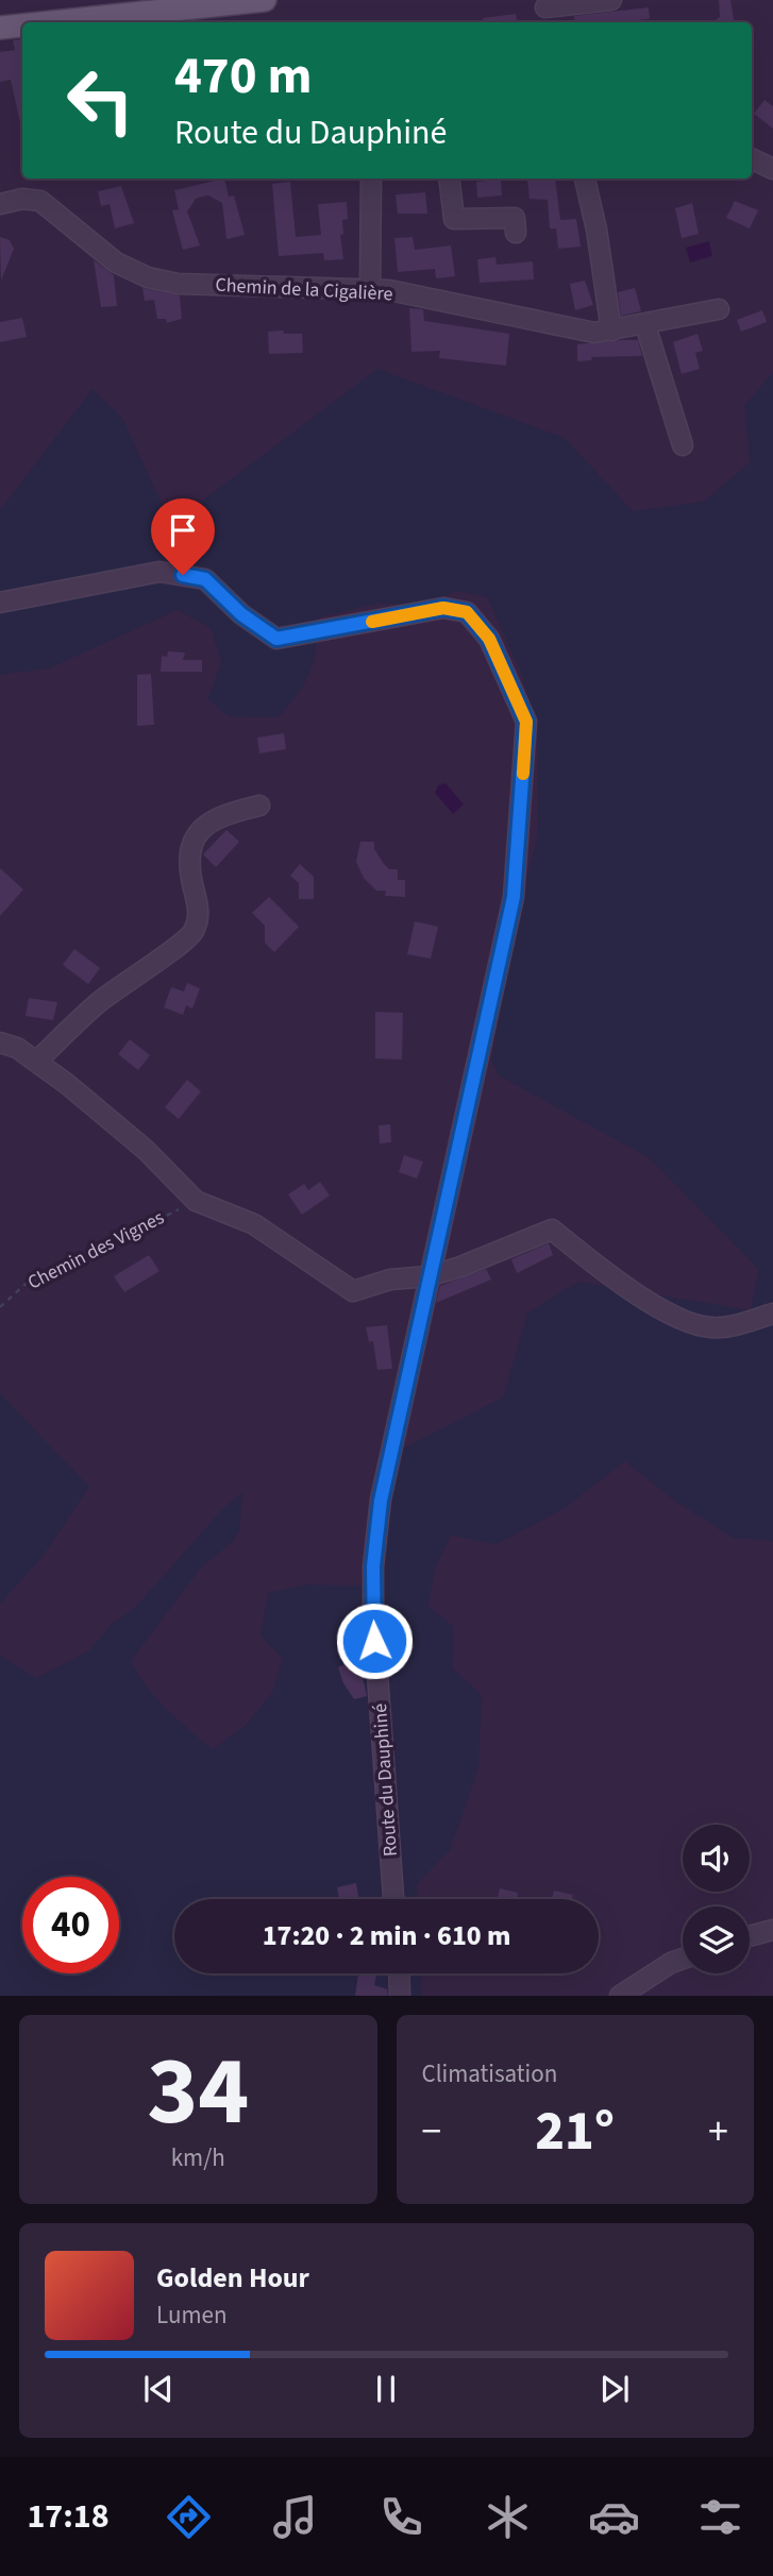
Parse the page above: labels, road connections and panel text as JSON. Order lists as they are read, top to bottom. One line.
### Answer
{"streets":{"street":["Chemin de la Cigalière","Route du Dauphiné"],"path":["Chemin des Vignes"]},"page":{"turn":["470 m","Route du Dauphiné"],"limit":"40","trip":"17:20 · 2 min · 610 m","tile":[["34","km/h"],"Climatisation"],"heat":["−","21°","+"],"song":["Golden Hour","Lumen"],"tabs":"17:18"}}
